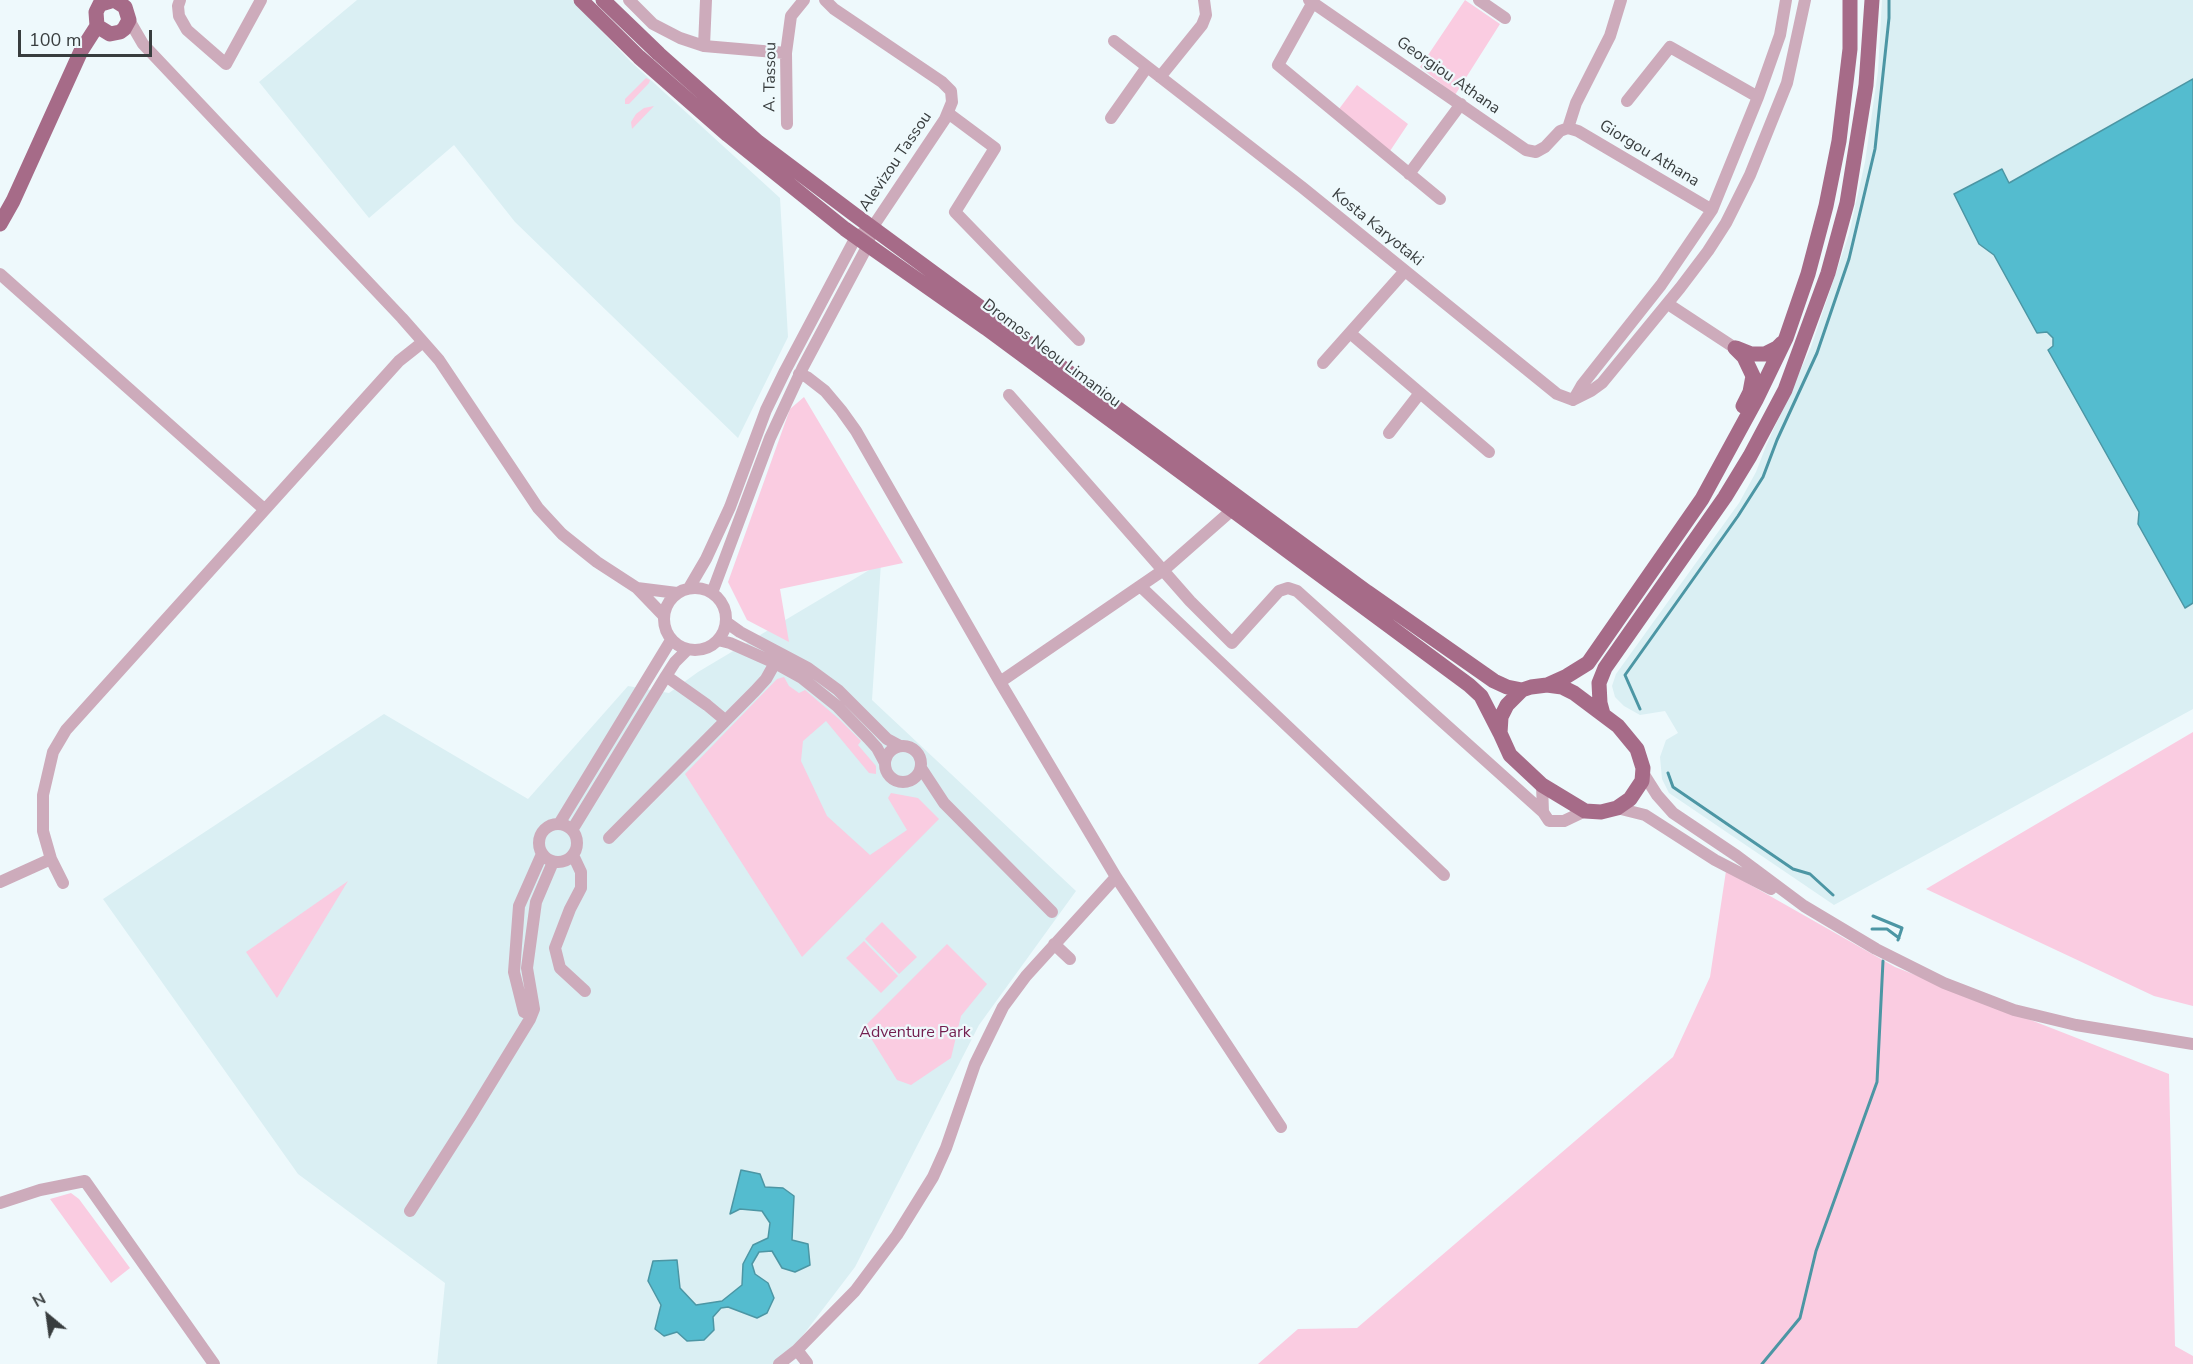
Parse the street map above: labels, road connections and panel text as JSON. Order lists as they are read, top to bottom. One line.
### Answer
{"streets":{"main road":["Dromos Neou Limaniou"],"street":["Georgiou Athana","A. Tassou","Giorgou Athana","Alevizou Tassou","Kosta Karyotaki"]},"crossings":[["Georgiou Athana","Giorgou Athana"],["Alevizou Tassou","Dromos Neou Limaniou"]],"parks":["Adventure Park"],"scale_bar":"100 m","north":"top left"}
